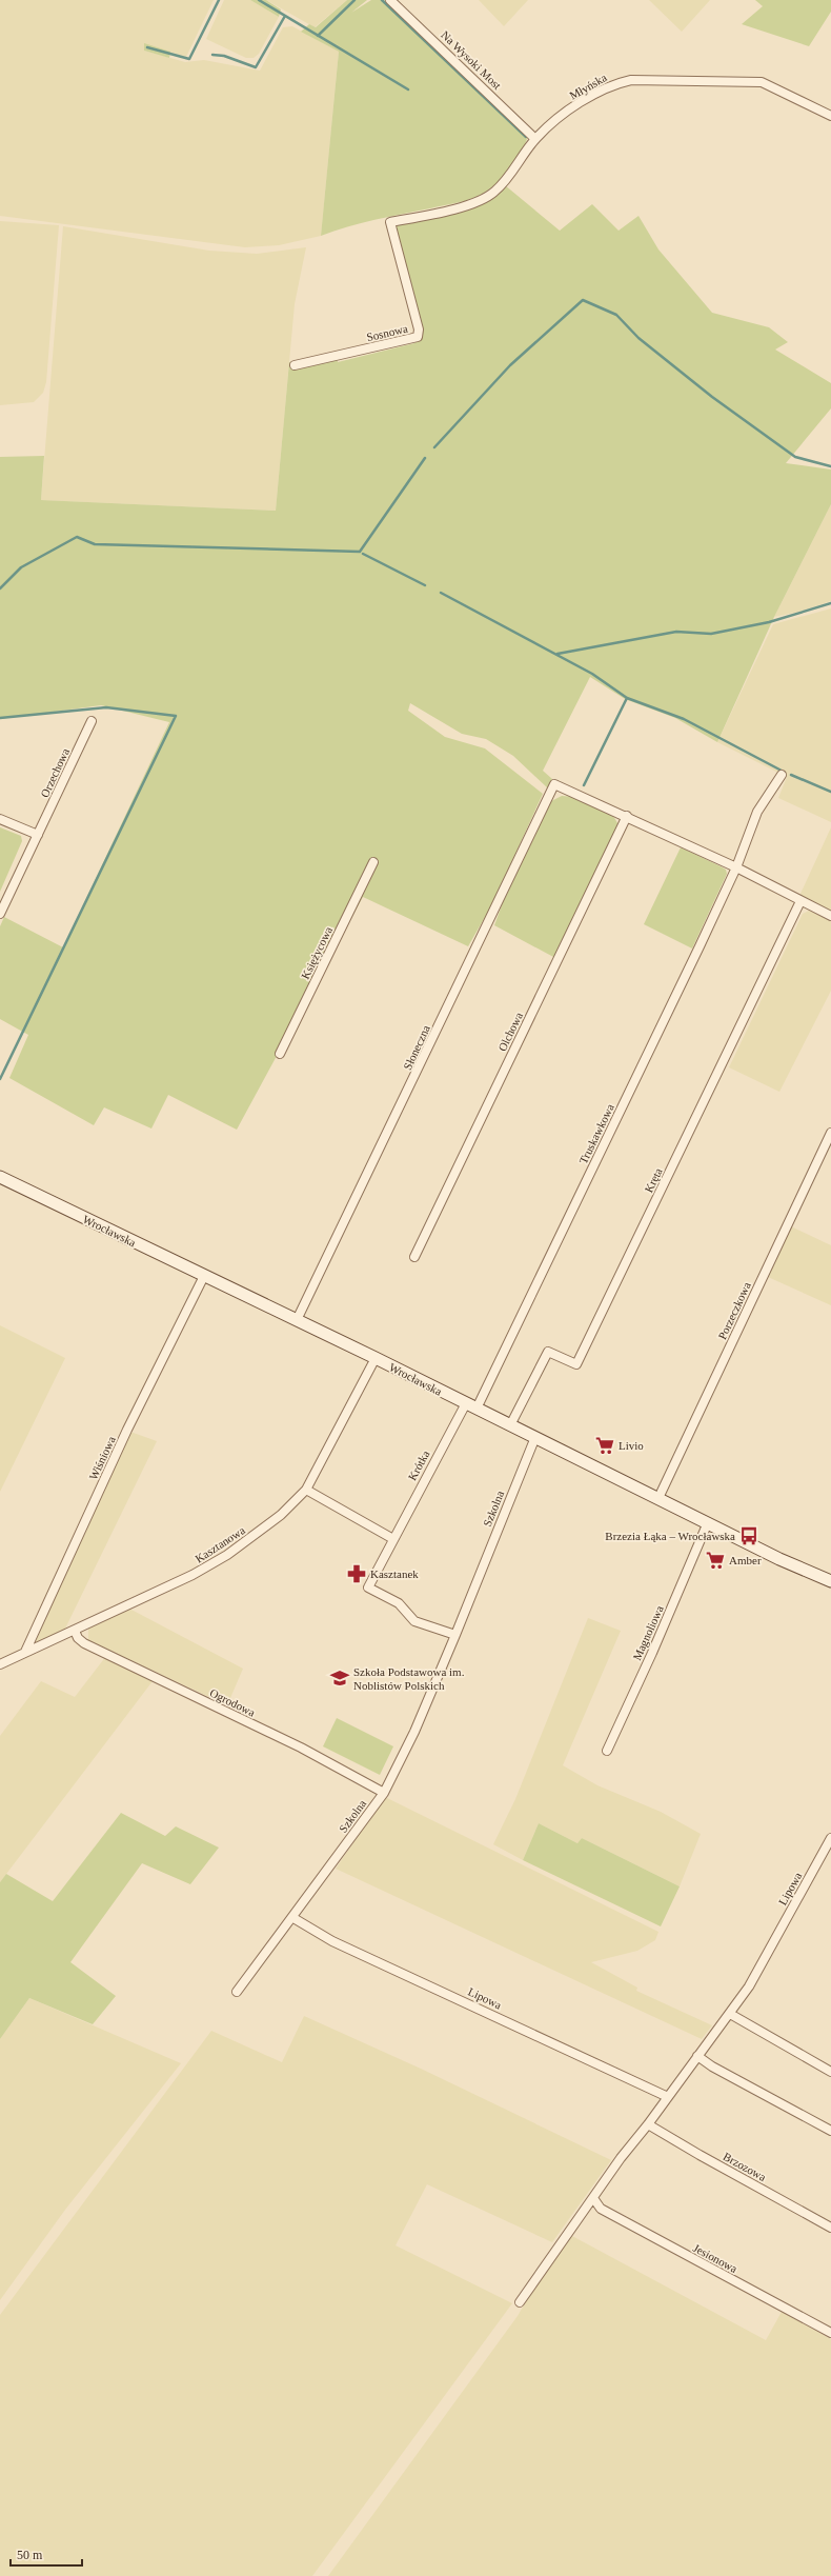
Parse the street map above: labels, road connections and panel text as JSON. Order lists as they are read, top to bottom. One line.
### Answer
{"streets":{"street":["Na Wysoki Most","Młyńska","Sosnowa","Orzechowa","Księżycowa","Olchowa","Słoneczna","Truskawkowa","Kręta","Wrocławska","Porzeczkowa","Wiśniowa","Krótka","Szkolna","Kasztanowa","Magnoliowa","Ogrodowa","Lipowa","Brzozowa","Jesionowa"]},"crossings":[["Na Wysoki Most","Młyńska"],["Młyńska","Sosnowa"],["Olchowa","Słoneczna"],["Słoneczna","Wrocławska"],["Truskawkowa","Wrocławska"],["Kręta","Wrocławska"],["Wrocławska","Porzeczkowa"],["Wrocławska","Wiśniowa"],["Wrocławska","Krótka"],["Wrocławska","Szkolna"],["Wrocławska","Kasztanowa"],["Wrocławska","Magnoliowa"],["Wiśniowa","Kasztanowa"],["Krótka","Szkolna"],["Szkolna","Ogrodowa"],["Szkolna","Lipowa"],["Kasztanowa","Ogrodowa"],["Lipowa","Brzozowa"],["Lipowa","Jesionowa"]],"places":{"supermarket":["Livio","Amber"],"bus stop":["Brzezia Łąka – Wrocławska"],"pharmacy":["Kasztanek"],"school or university":["Szkoła Podstawowa im. Noblistów Polskich"]},"scale_bar":"50 m"}
